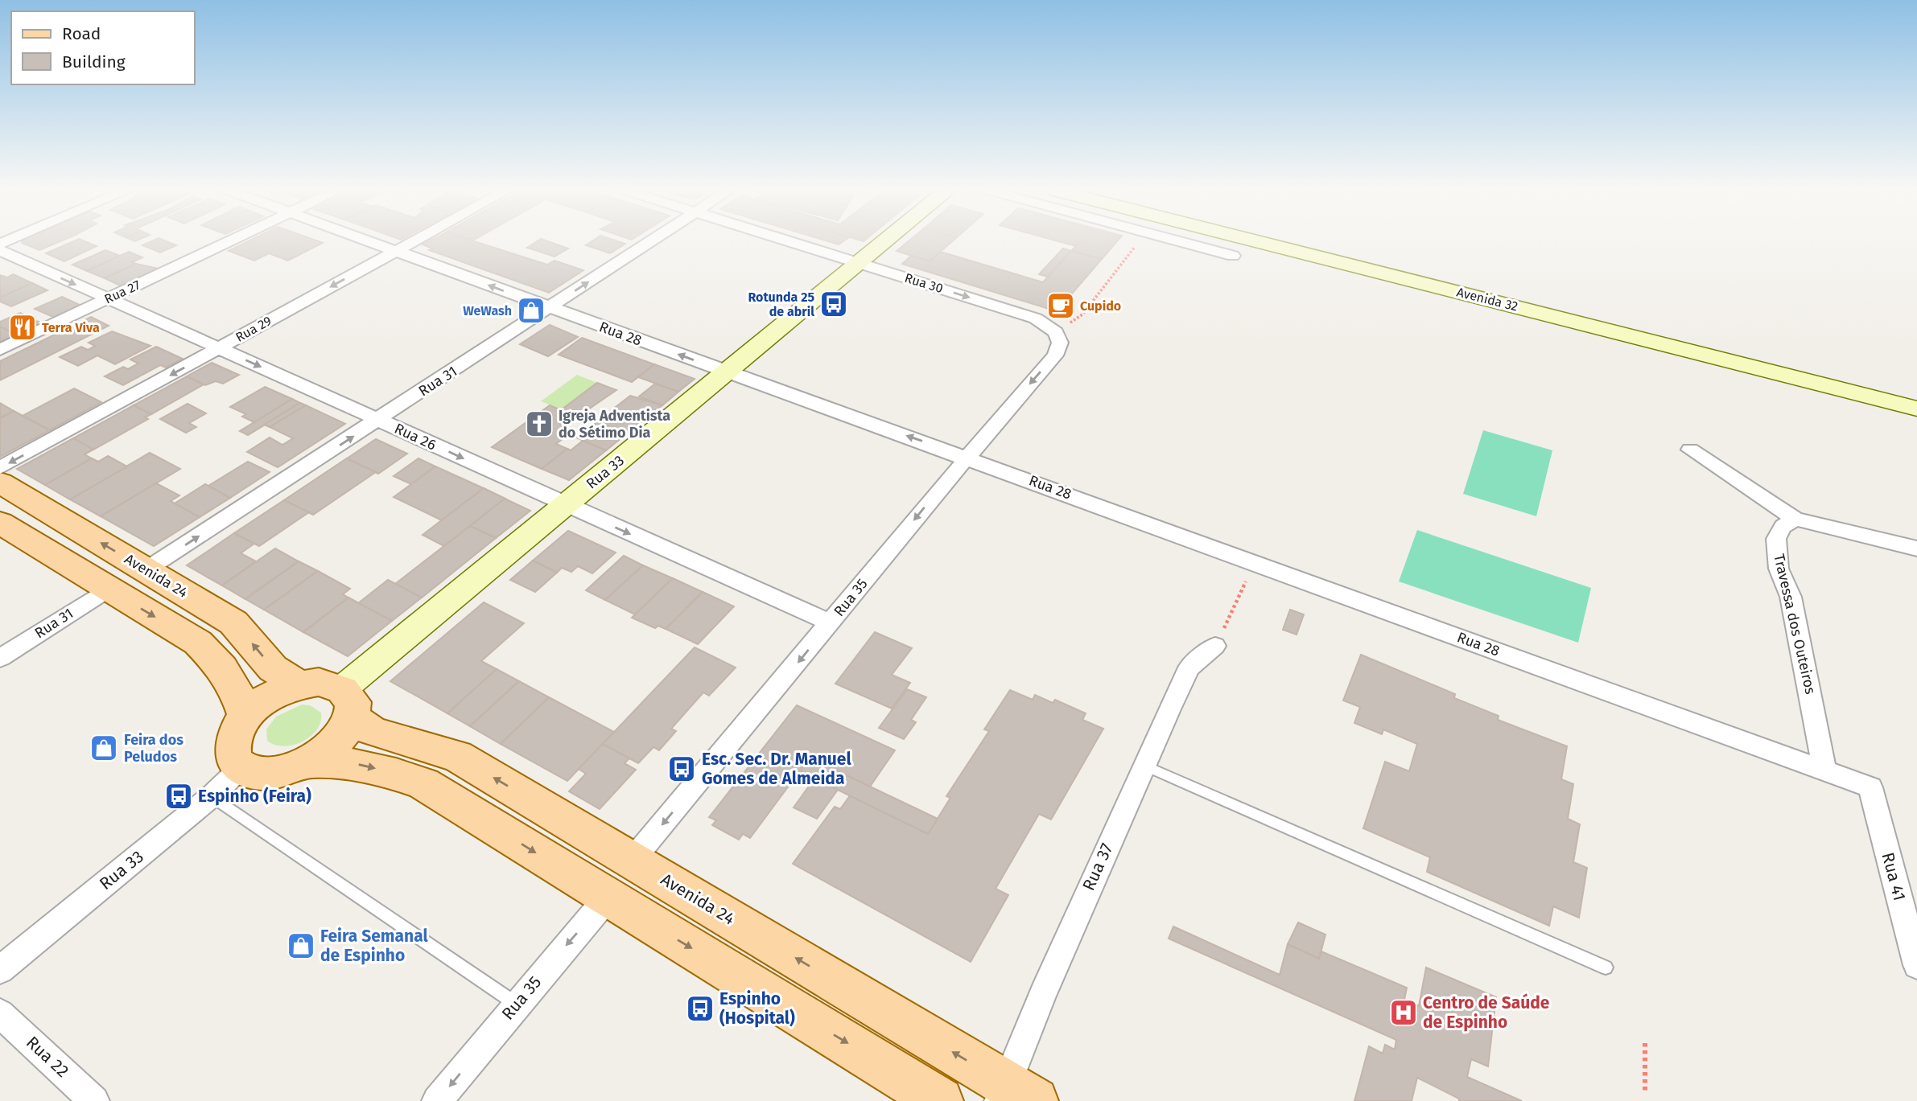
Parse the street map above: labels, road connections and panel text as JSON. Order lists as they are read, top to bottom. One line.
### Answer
{"streets":{"main road":["Avenida 32","Rua 33","Avenida 24"],"street":["Rua 30","Rua 27","Rua 29","Rua 28","Rua 31","Rua 26","Rua 35","Travessa dos Outeiros","Rua 37","Rua 41","Rua 22"]},"crossings":[["Rua 30","Rua 33"],["Rua 30","Rua 35"],["Rua 27","Rua 26"],["Rua 29","Rua 28"],["Rua 29","Rua 26"],["Rua 28","Rua 31"],["Rua 28","Rua 33"],["Rua 28","Rua 35"],["Rua 28","Travessa dos Outeiros"],["Rua 28","Rua 41"],["Rua 31","Rua 26"],["Rua 31","Avenida 24"],["Rua 26","Rua 33"],["Rua 26","Rua 35"],["Rua 33","Avenida 24"],["Avenida 24","Rua 35"],["Avenida 24","Rua 37"]],"one_way":["Rua 30","Rua 29","Rua 28","Rua 31","Rua 26","Rua 35"],"places":{"bus stop":["Rotunda 25 de abril","Esc. Sec. Dr. Manuel Gomes de Almeida","Espinho (Feira)","Espinho (Hospital)"],"cafe":["Cupido"],"shop":["WeWash","Feira dos Peludos","Feira Semanal de Espinho"],"restaurant":["Terra Viva"],"church":["Igreja Adventista do Sétimo Dia"],"hospital":["Centro de Saúde de Espinho"]},"legend":["Road","Building"]}
